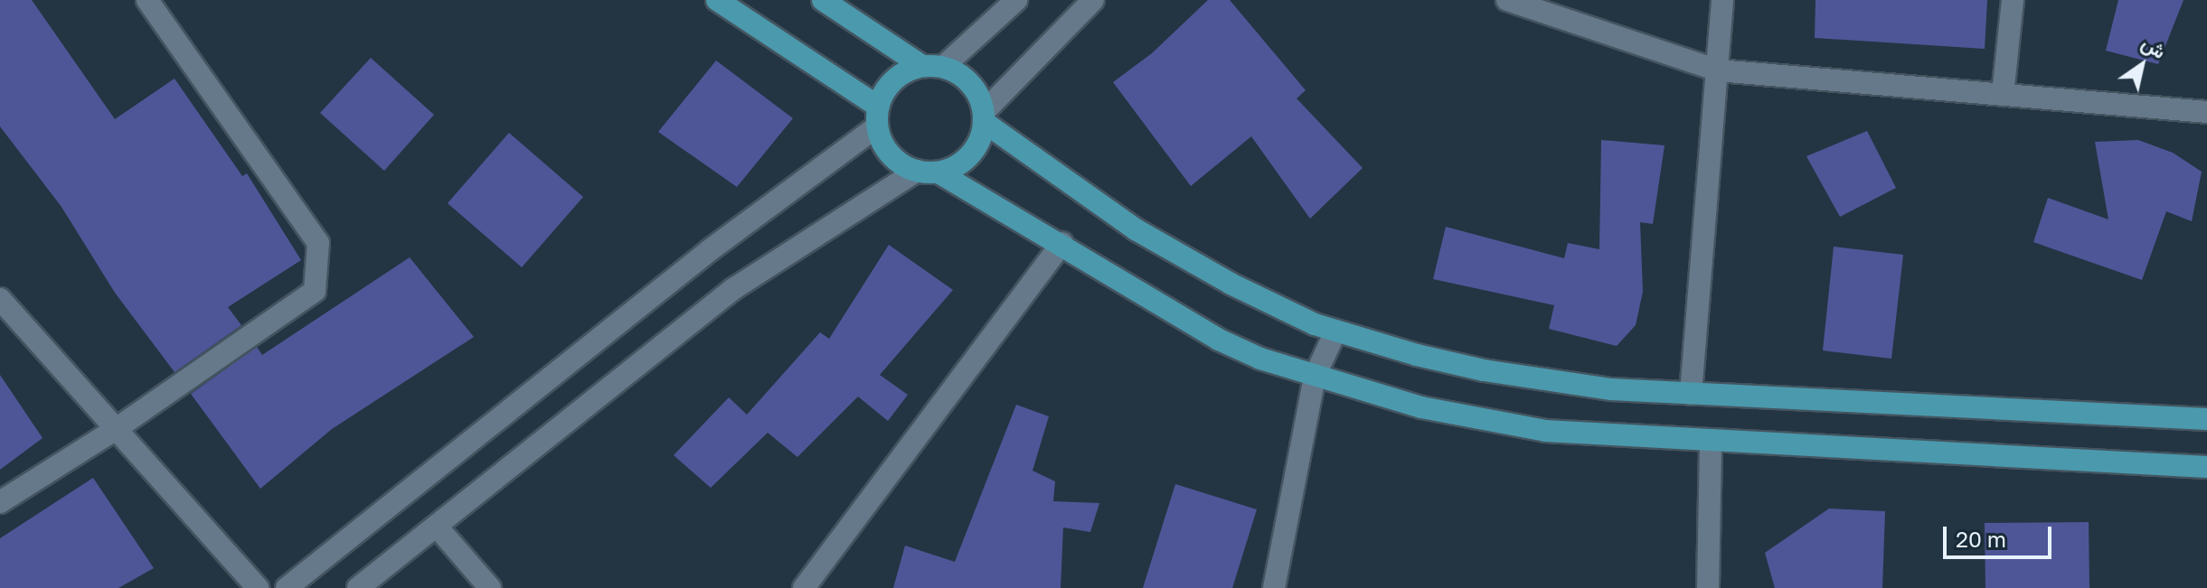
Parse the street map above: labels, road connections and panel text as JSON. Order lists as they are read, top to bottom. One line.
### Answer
{"scale_bar":"20 m","north":"top right"}
